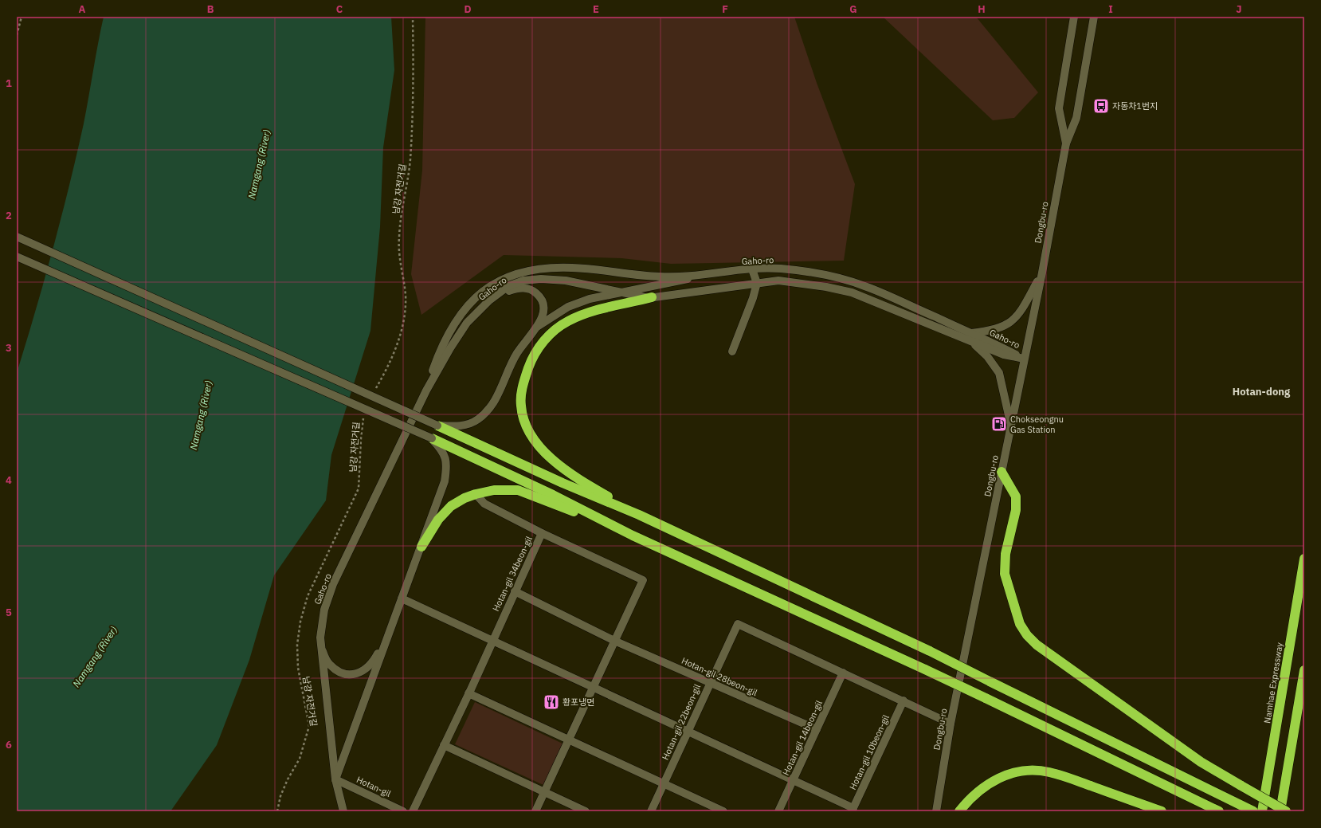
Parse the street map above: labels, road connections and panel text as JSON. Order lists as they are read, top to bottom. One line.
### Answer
{"streets":{"highway":["Namhae Expressway"],"street":["Dongbu-ro","Gaho-ro","Hotan-gil 34beon-gil","Hotan-gil 28beon-gil","Hotan-gil 22beon-gil","Hotan-gil 14beon-gil","Hotan-gil 10beon-gil","Hotan-gil"],"path":["남강 자전거길"]},"crossings":[["Dongbu-ro","Gaho-ro"],["Gaho-ro","Hotan-gil"],["Hotan-gil 34beon-gil","Hotan-gil 28beon-gil"],["Hotan-gil 28beon-gil","Hotan-gil 22beon-gil"],["Hotan-gil 28beon-gil","Hotan-gil 14beon-gil"],["Hotan-gil 22beon-gil","Hotan-gil 14beon-gil"]],"districts":["Hotan-dong"],"water":["Namgang (River)"],"places":{"bus stop":["자동차1번지"],"fuel station":["Chokseongnu Gas Station"],"restaurant":["황포냉면"]},"grid":{"columns":["A","B","C","D","E","F","G","H","I","J"],"rows":["1","2","3","4","5","6"]}}
